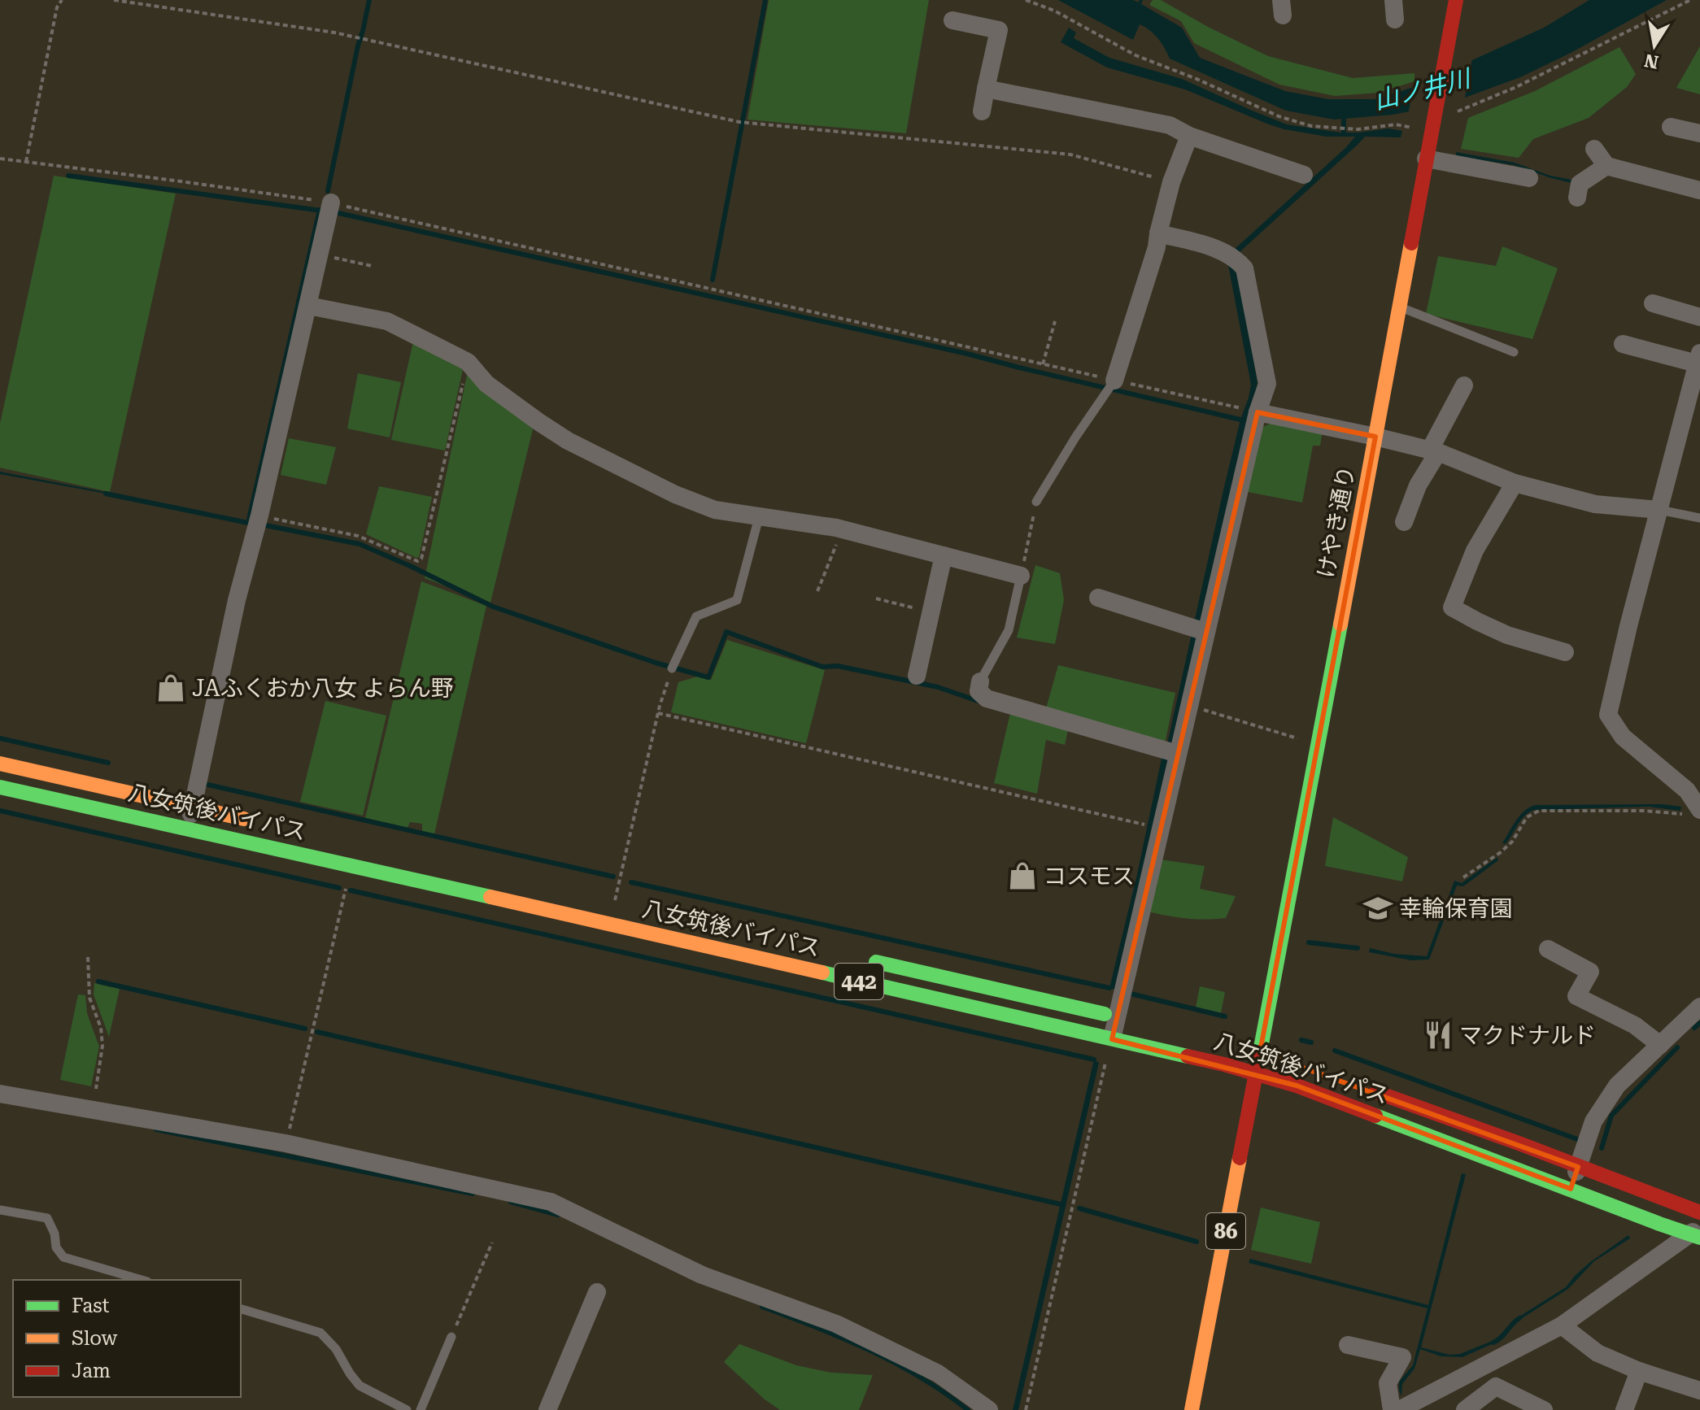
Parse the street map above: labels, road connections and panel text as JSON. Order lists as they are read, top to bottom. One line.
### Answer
{"streets":{"main road":["けやき通り","八女筑後バイパス","442","86"]},"crossings":[["けやき通り","八女筑後バイパス"],["けやき通り","86"],["八女筑後バイパス","86"]],"water":["山ノ井川"],"places":{"shop":["JAふくおか八女 よらん野","コスモス"],"school or university":["幸輪保育園"],"restaurant":["マクドナルド"]},"legend":["Fast","Slow","Jam"],"north":"bottom"}
